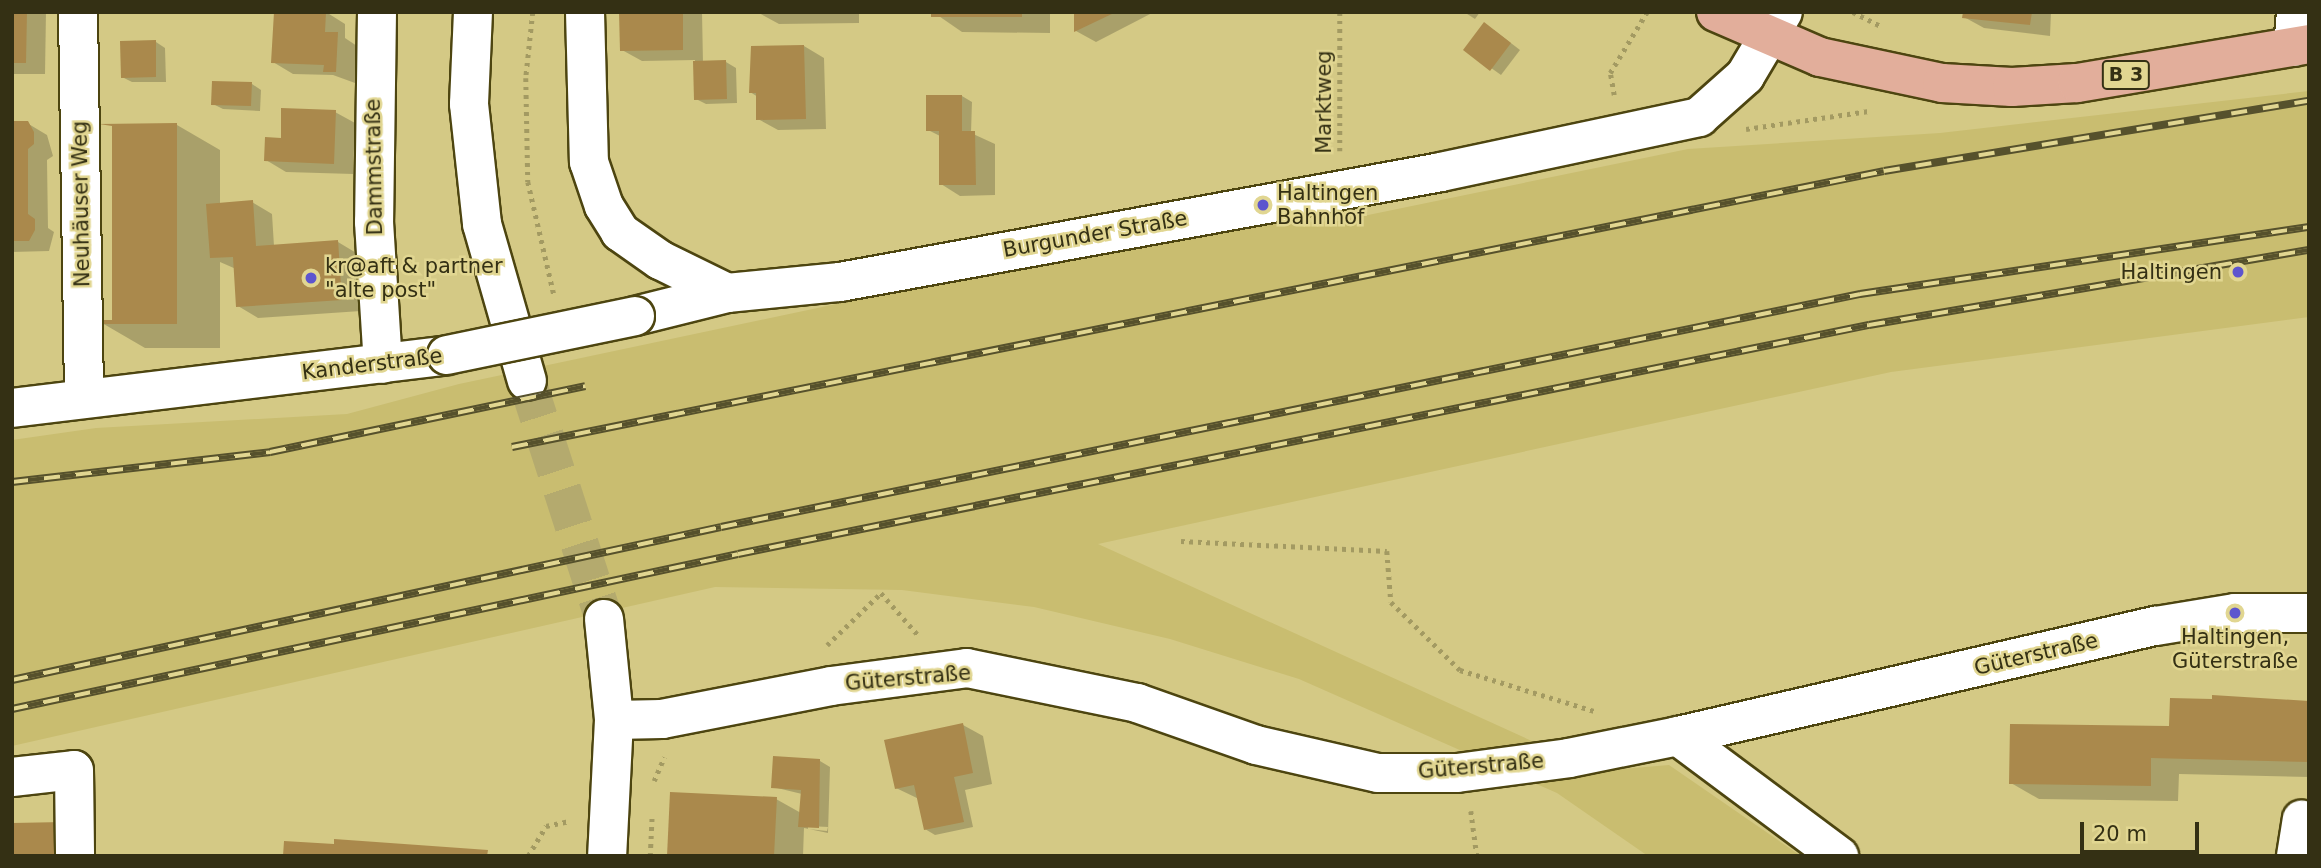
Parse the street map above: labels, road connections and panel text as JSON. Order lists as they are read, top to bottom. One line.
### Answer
{"streets":{"main road":["B 3"],"street":["Dammstraße","Neuhäuser Weg","Burgunder Straße","Kanderstraße","Güterstraße"],"path":["Marktweg"]},"crossings":[["B 3","Burgunder Straße"],["Marktweg","Burgunder Straße"],["Dammstraße","Kanderstraße"],["Neuhäuser Weg","Kanderstraße"],["Burgunder Straße","Kanderstraße"]],"places":["Haltingen Bahnhof","Haltingen","kr@aft & partner \"alte post\"","Haltingen, Güterstraße"],"scale_bar":"20 m"}
